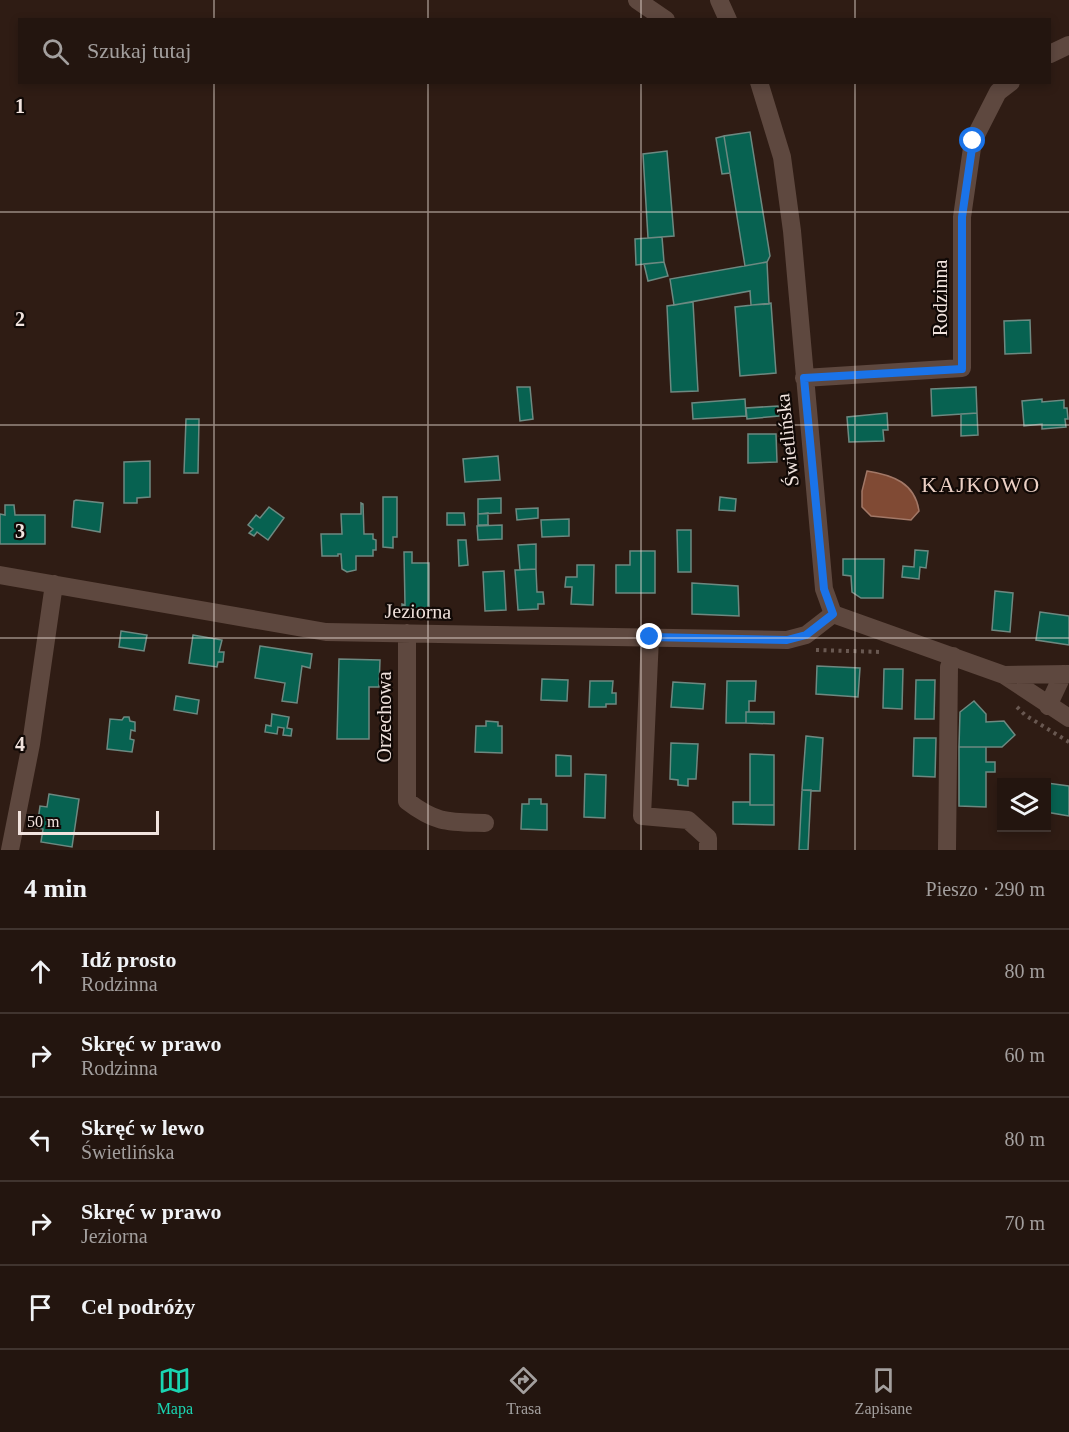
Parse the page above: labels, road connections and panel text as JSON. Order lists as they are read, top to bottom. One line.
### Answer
{"streets":{"street":["Rodzinna","Świetlińska","Jeziorna","Orzechowa"]},"crossings":[["Rodzinna","Świetlińska"],["Świetlińska","Jeziorna"],["Jeziorna","Orzechowa"]],"districts":["KAJKOWO"],"scale_bar":"50 m","page":{"search":"Szukaj tutaj","scale":"50 m","heading":["4 min","Pieszo · 290 m"],"list":[["Idź prosto","Rodzinna","80 m"],["Skręć w prawo","Rodzinna","60 m"],["Skręć w lewo","Świetlińska","80 m"],["Skręć w prawo","Jeziorna","70 m"],"Cel podróży"],"nav":["Mapa","Trasa","Zapisane"]},"grid":{"rows":["1","2","3","4"]}}
